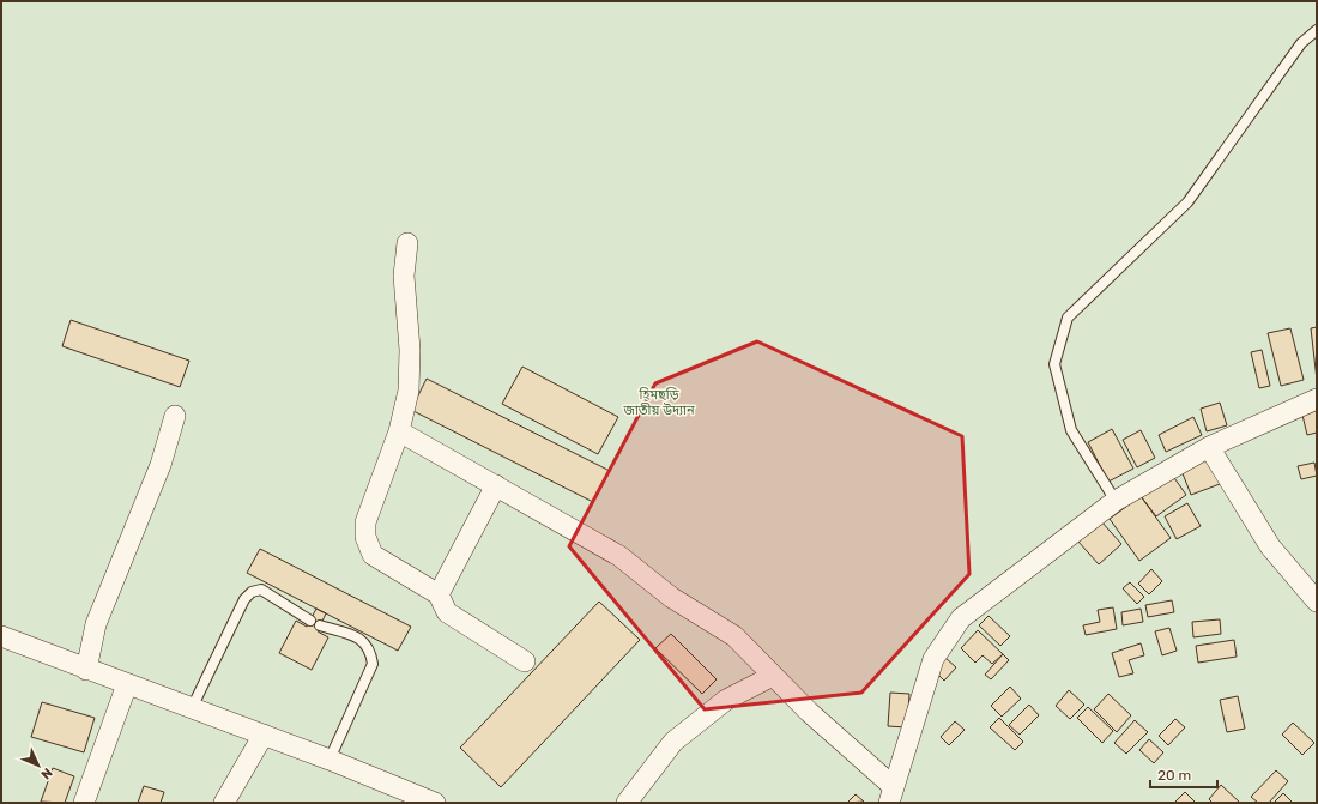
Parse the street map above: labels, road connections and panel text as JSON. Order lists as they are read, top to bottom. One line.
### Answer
{"parks":["হিমছড়ি জাতীয় উদ্যান"],"scale_bar":"20 m","north":"bottom right"}
